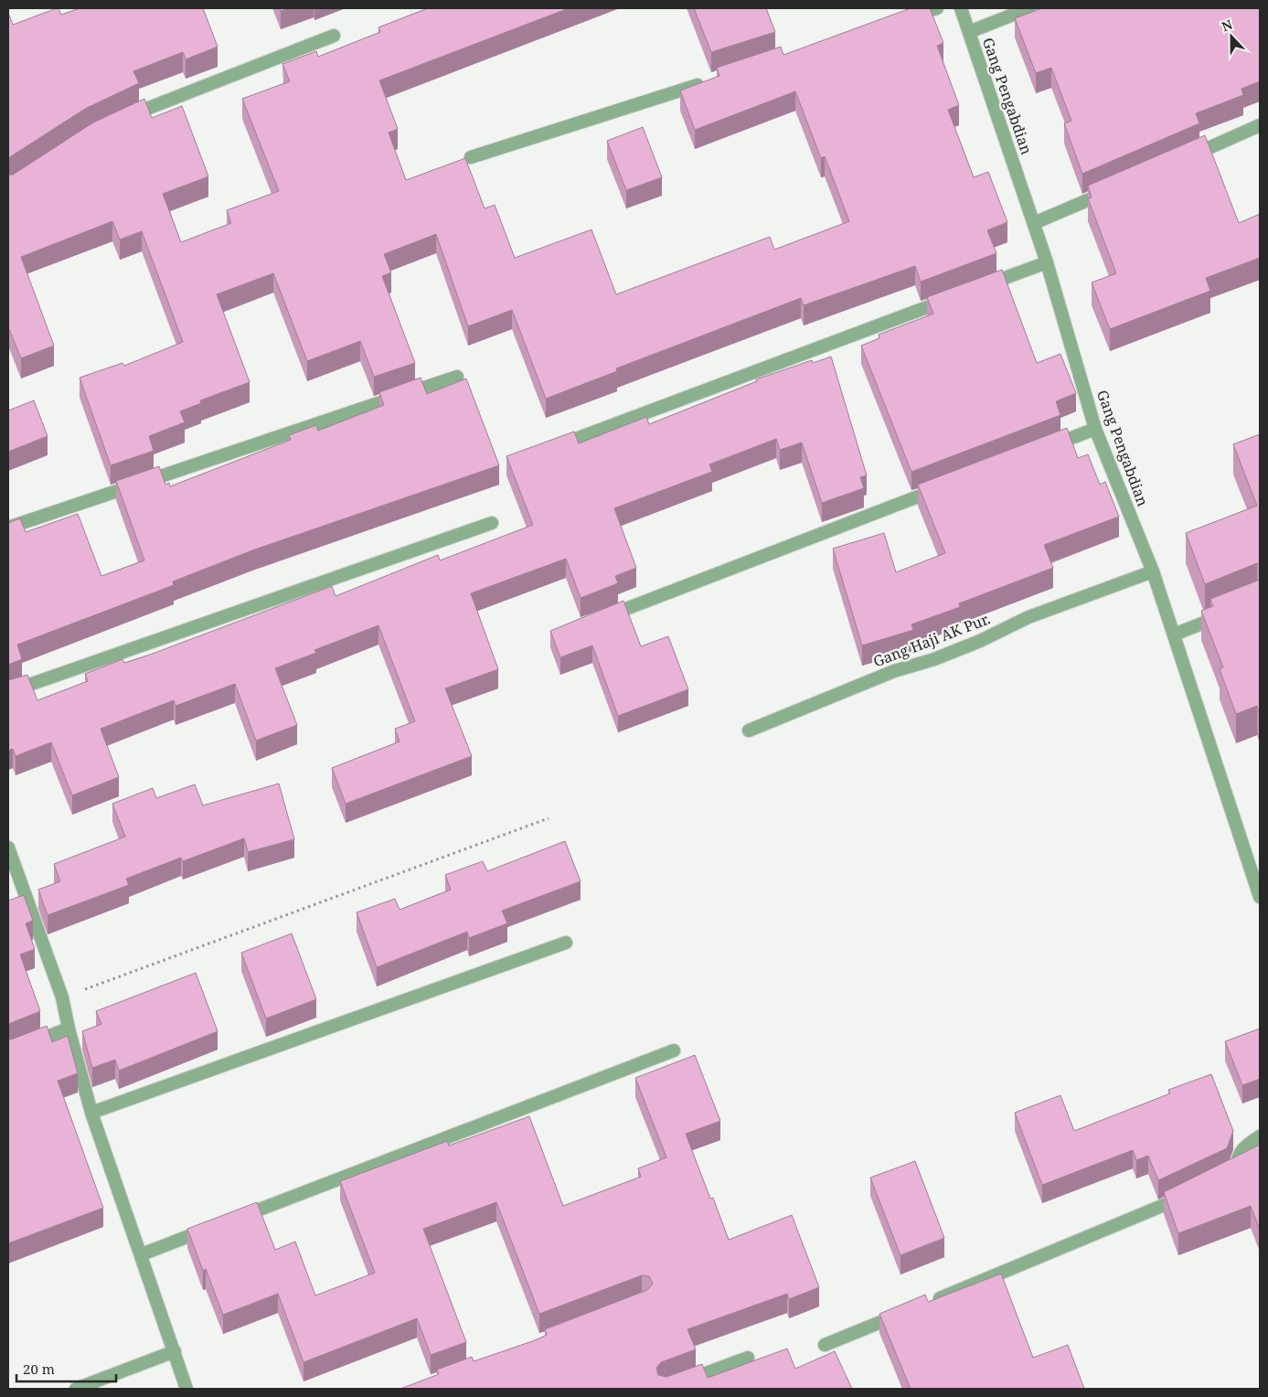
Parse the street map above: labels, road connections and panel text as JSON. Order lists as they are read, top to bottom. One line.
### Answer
{"streets":{"street":["Gang Pengabdian","Gang Haji AK Pur."]},"crossings":[["Gang Pengabdian","Gang Haji AK Pur."]],"scale_bar":"20 m","north":"top"}
